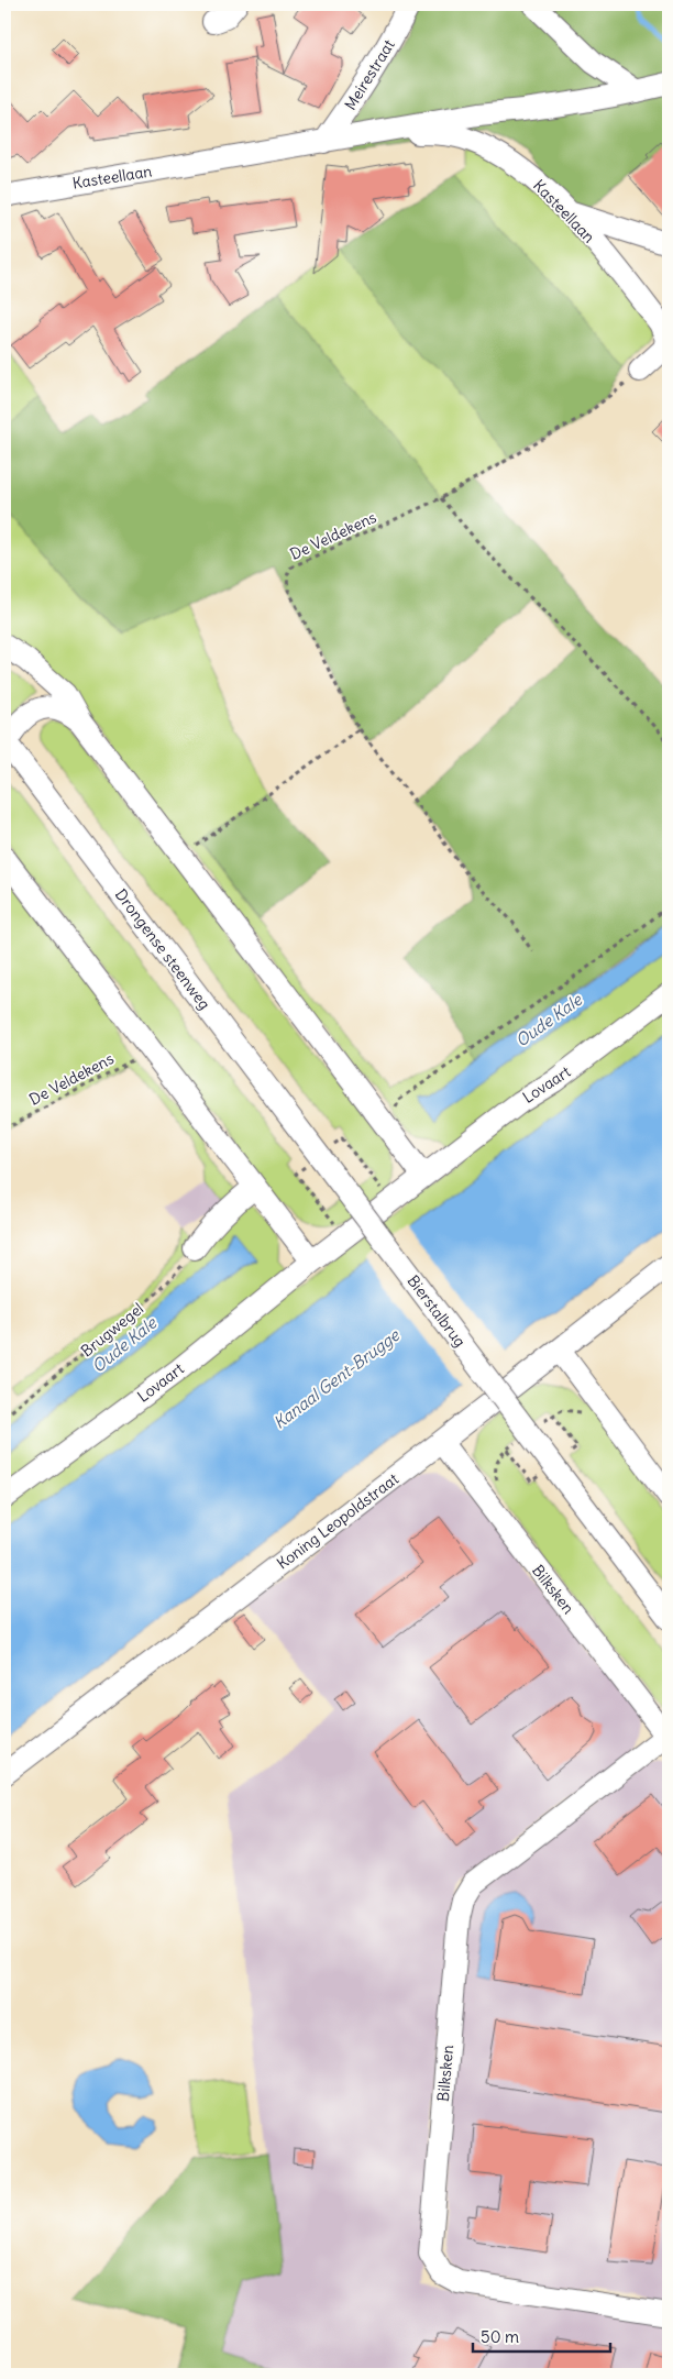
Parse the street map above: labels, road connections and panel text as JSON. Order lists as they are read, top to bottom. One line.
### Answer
{"streets":{"street":["Meirestraat","Kasteellaan","Drongense steenweg","Lovaart","Bierstalbrug","Koning Leopoldstraat","Bilksken"],"path":["De Veldekens","Brugwegel"]},"crossings":[["Meirestraat","Kasteellaan"],["Kasteellaan","De Veldekens"],["Drongense steenweg","Bierstalbrug"],["Koning Leopoldstraat","Bilksken"]],"water":["Oude Kale","Kanaal Gent-Brugge"],"scale_bar":"50 m"}
